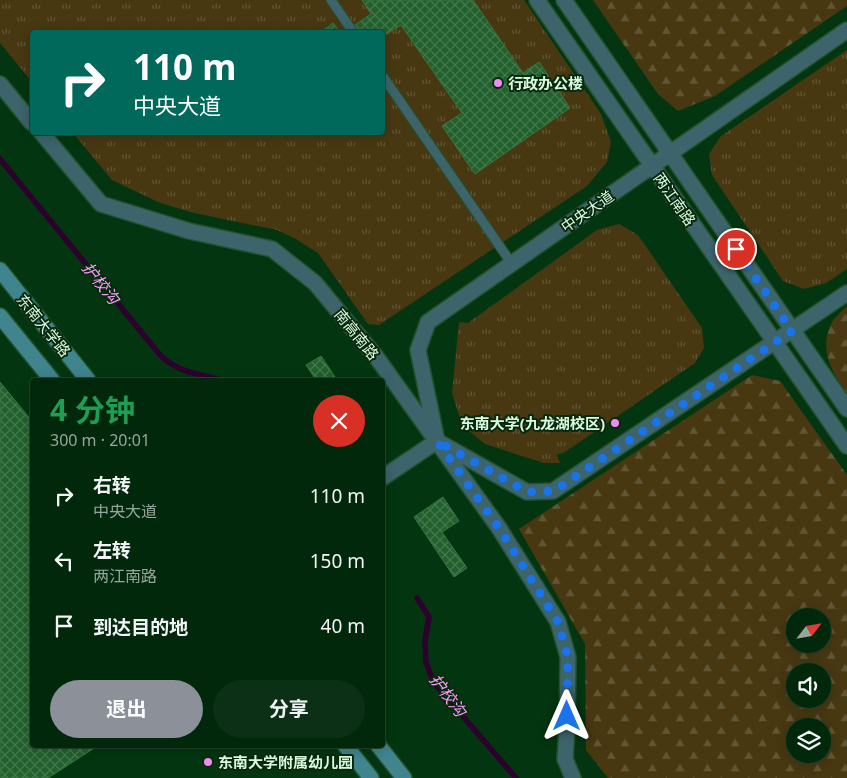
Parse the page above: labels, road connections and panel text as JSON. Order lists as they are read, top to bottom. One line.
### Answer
{"streets":{"main road":["东南大学路"],"street":["两江南路","中央大道","南高南路"]},"crossings":[["两江南路","中央大道"],["中央大道","南高南路"]],"water":["护校沟"],"places":["行政办公楼","东南大学(九龙湖校区)","东南大学附属幼儿园"],"north":"top right","page":{"turn":["110 m","中央大道"],"heading":["4 分钟","300 m · 20:01"],"list":[{"name":"右转","note":"中央大道","value":"110 m"},{"name":"左转","note":"两江南路","value":"150 m"},{"name":"到达目的地","value":"40 m"}],"buttons":["退出","分享"]}}
